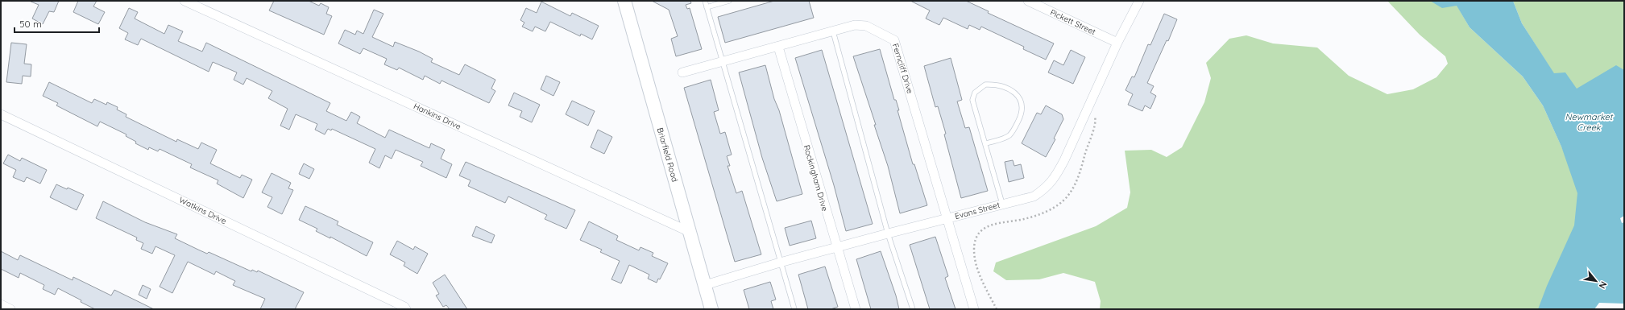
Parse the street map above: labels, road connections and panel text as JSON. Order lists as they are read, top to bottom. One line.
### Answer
{"streets":{"main road":["Briarfield Road"],"street":["Pickett Street","Ferncliff Drive","Hankins Drive","Rockingham Drive","Watkins Drive","Evans Street"]},"crossings":[["Pickett Street","Evans Street"],["Ferncliff Drive","Rockingham Drive"],["Ferncliff Drive","Evans Street"],["Hankins Drive","Briarfield Road"],["Briarfield Road","Evans Street"],["Rockingham Drive","Evans Street"]],"water":["Newmarket Creek"],"scale_bar":"50 m","north":"bottom right"}
